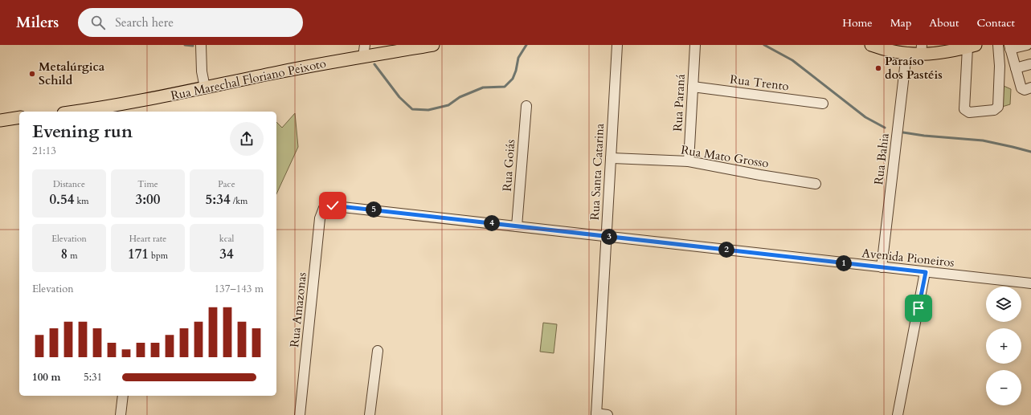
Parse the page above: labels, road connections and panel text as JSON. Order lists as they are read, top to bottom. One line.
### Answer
{"streets":{"main road":["Rua Marechal Floriano Peixoto"],"street":["Rua Trento","Rua Paraná","Rua Mato Grosso","Rua Bahia","Rua Goiás","Rua Santa Catarina","Avenida Pioneiros","Rua Amazonas"]},"crossings":[["Rua Trento","Rua Paraná"],["Rua Paraná","Rua Mato Grosso"],["Rua Mato Grosso","Rua Santa Catarina"],["Rua Bahia","Avenida Pioneiros"],["Rua Goiás","Avenida Pioneiros"],["Rua Santa Catarina","Avenida Pioneiros"],["Avenida Pioneiros","Rua Amazonas"]],"places":["Paraíso dos Pastéis","Metalúrgica Schild"],"page":{"header":"Milers","search":"Search here","nav":["Home","Map","About","Contact"],"heading":["Evening run","21:13"],"stats":[["Distance","0.54 km"],["Time","3:00"],["Pace","5:34 /km"],["Elevation","8 m"],["Heart rate","171 bpm"],["kcal","34"]],"pins":["5","4","3","2","1"],"chart":["Elevation","137–143 m"],"map_buttons":["+","−"],"list":[{"name":"100 m","note":"5:31"}]}}
